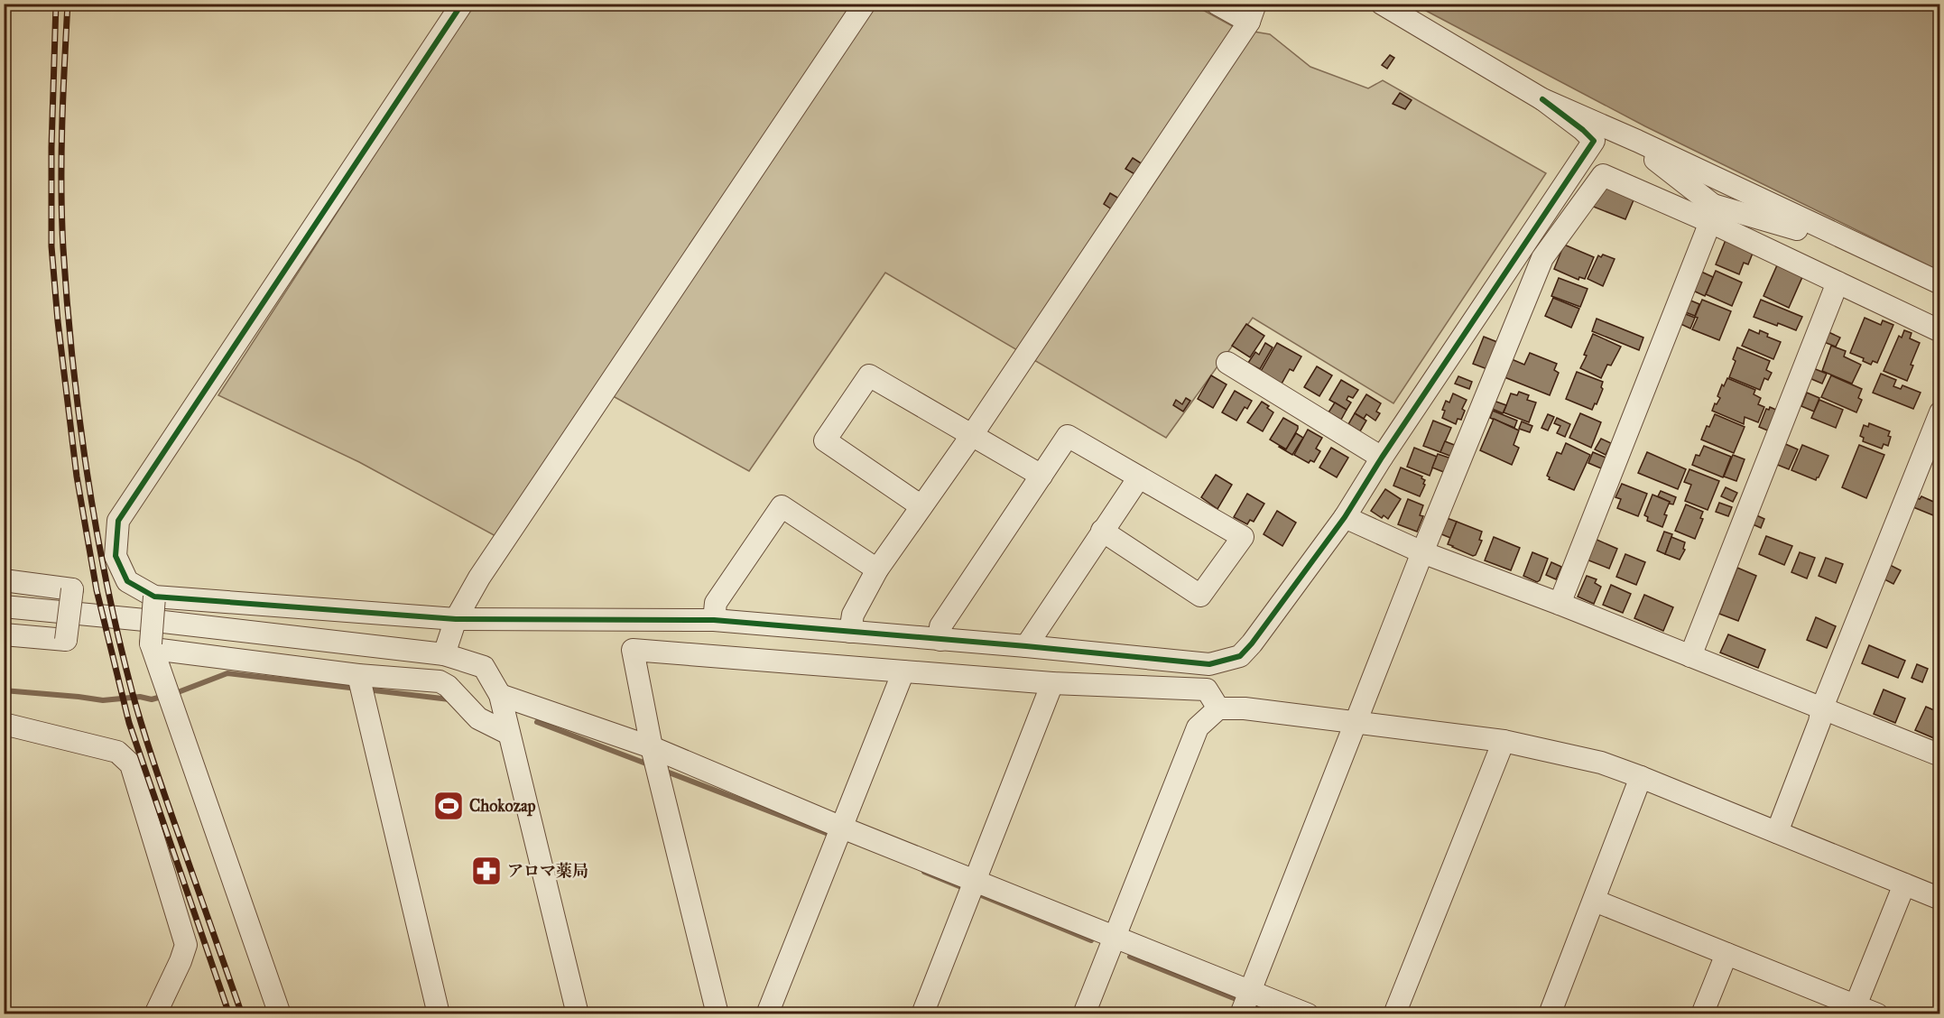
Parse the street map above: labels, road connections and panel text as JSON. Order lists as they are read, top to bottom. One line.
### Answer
{"places":{"sports":["Chokozap"],"pharmacy":["アロマ薬局"]}}
